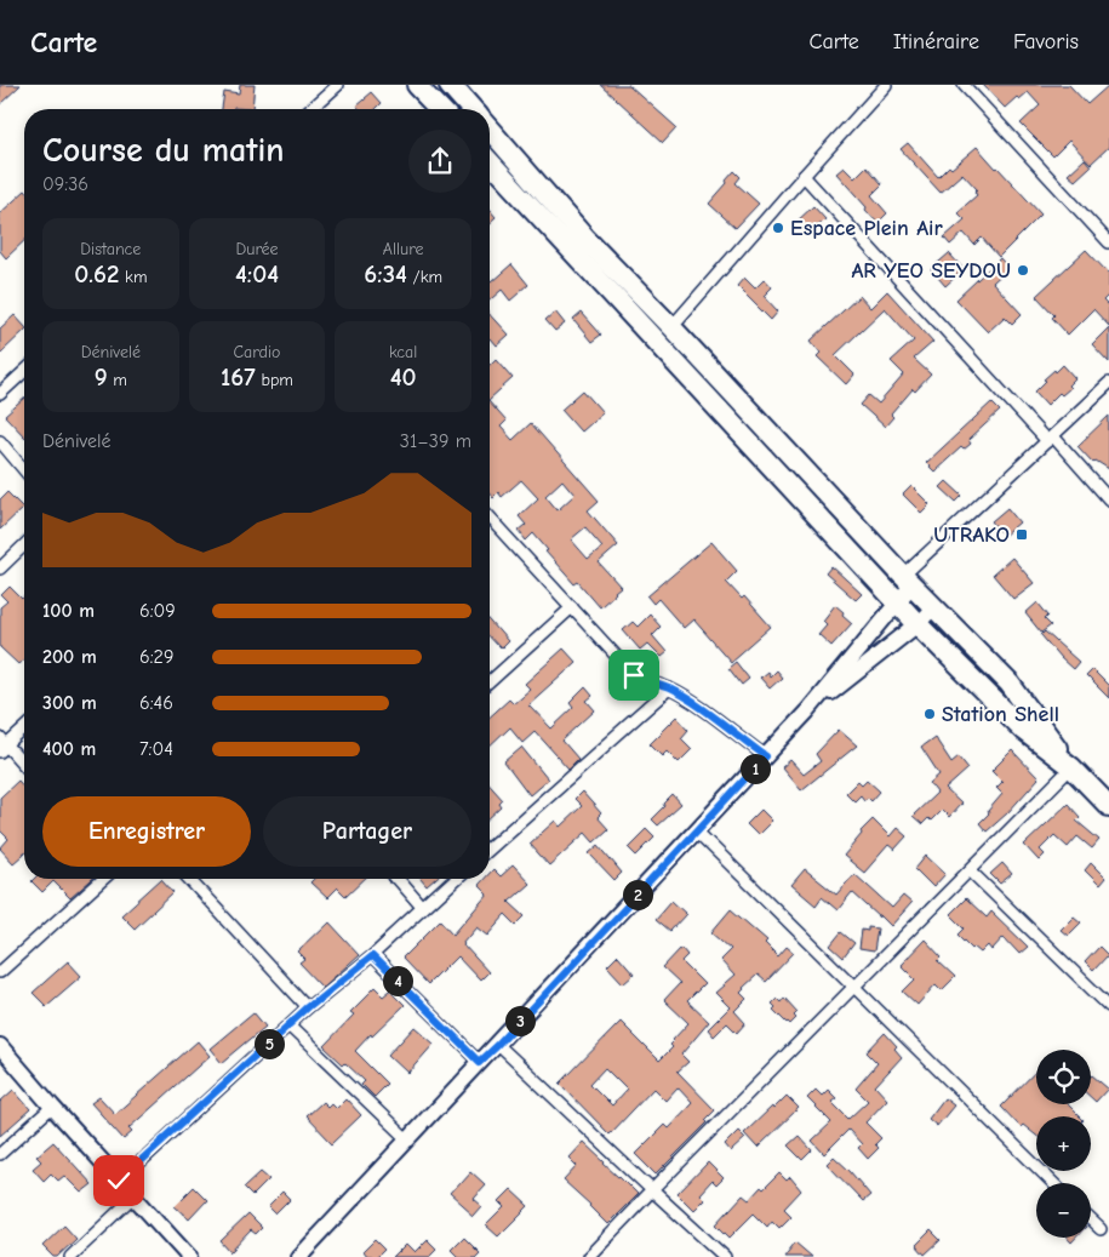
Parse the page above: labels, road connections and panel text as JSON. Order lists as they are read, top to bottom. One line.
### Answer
{"places":{"other":["Espace Plein Air","AR YEO SEYDOU","Station Shell"],"transit":["UTRAKO"]},"page":{"header":"Carte","nav":["Carte","Itinéraire","Favoris"],"heading":["Course du matin","09:36"],"stats":[["Distance","0.62 km"],["Durée","4:04"],["Allure","6:34 /km"],["Dénivelé","9 m"],["Cardio","167 bpm"],["kcal","40"]],"chart":["Dénivelé","31–39 m"],"list":[{"name":"100 m","note":"6:09"},{"name":"200 m","note":"6:29"},{"name":"300 m","note":"6:46"},{"name":"400 m","note":"7:04"}],"pins":["1","2","4","3","5"],"buttons":["Enregistrer","Partager"],"map_buttons":["+","−"]}}
